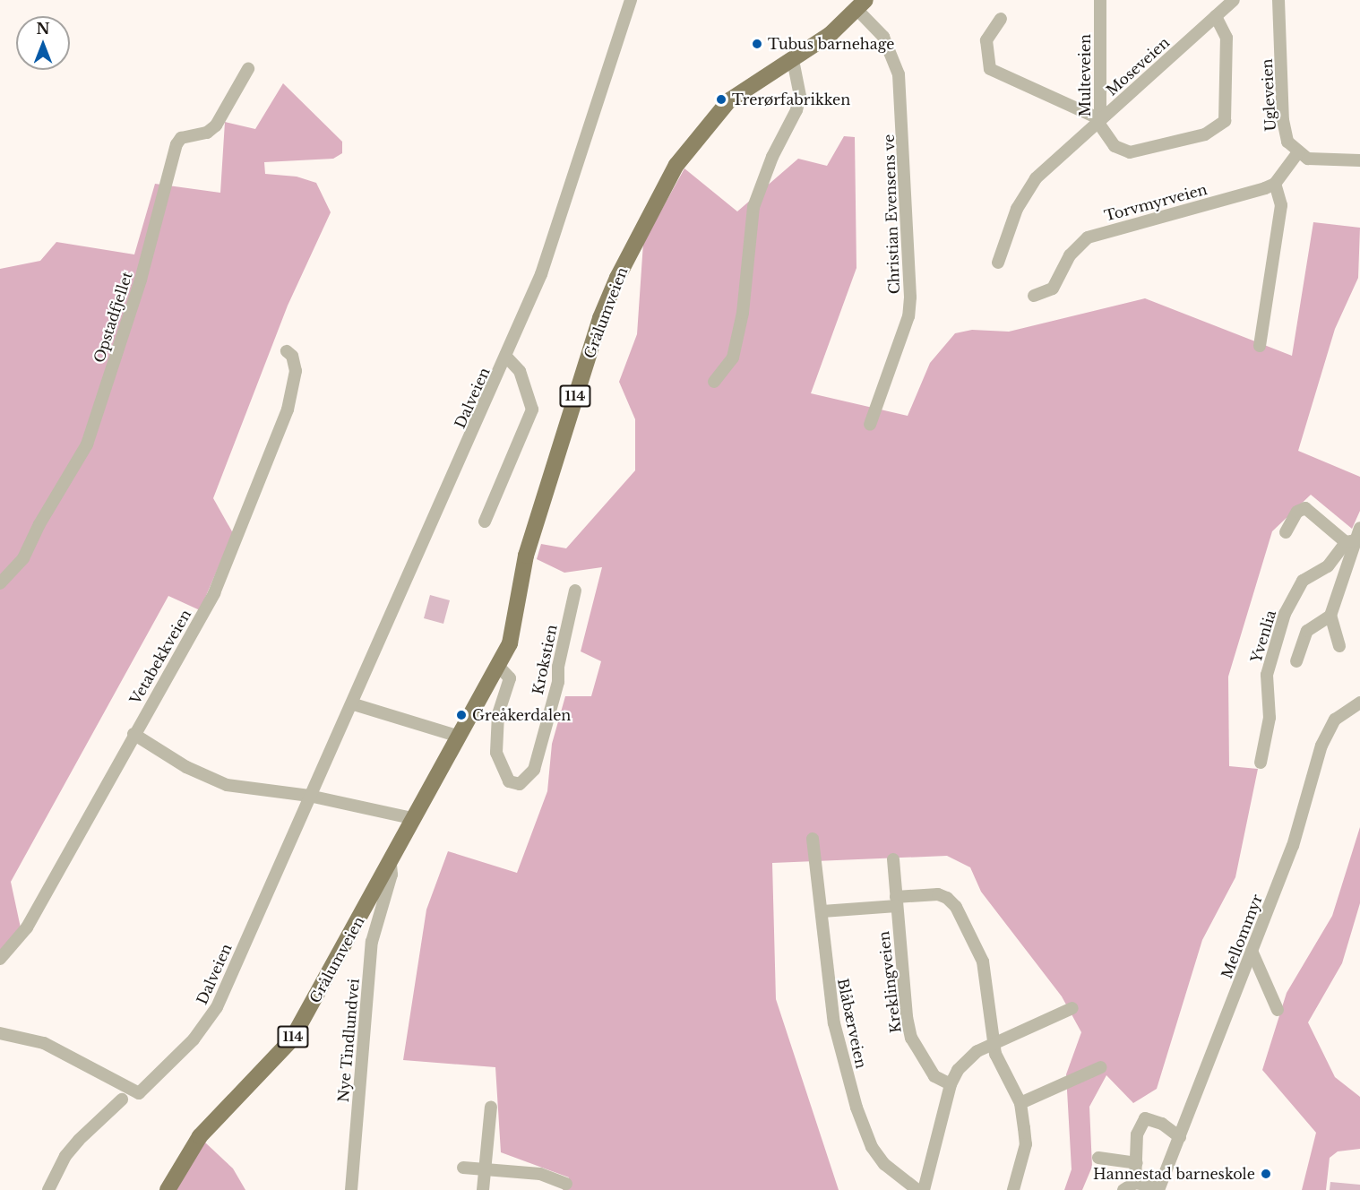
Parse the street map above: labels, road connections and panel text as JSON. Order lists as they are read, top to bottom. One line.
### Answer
{"streets":{"main road":["Grålumveien","114"],"street":["Moseveien","Multeveien","Ugleveien","Torvmyrveien","Christian Evensens ve","Opstadfjellet","Dalveien","Yvenlia","Vetabekkveien","Krokstien","Mellommyr","Kreklingveien","Blåbærveien","Nye Tindlundvei"]},"crossings":[["Moseveien","Multeveien"],["Christian Evensens ve","Grålumveien"],["Grålumveien","Krokstien"],["Grålumveien","Nye Tindlundvei"]],"places":["Tubus barnehage","Trerørfabrikken","Greåkerdalen","Hannestad barneskole"],"north":"top"}
